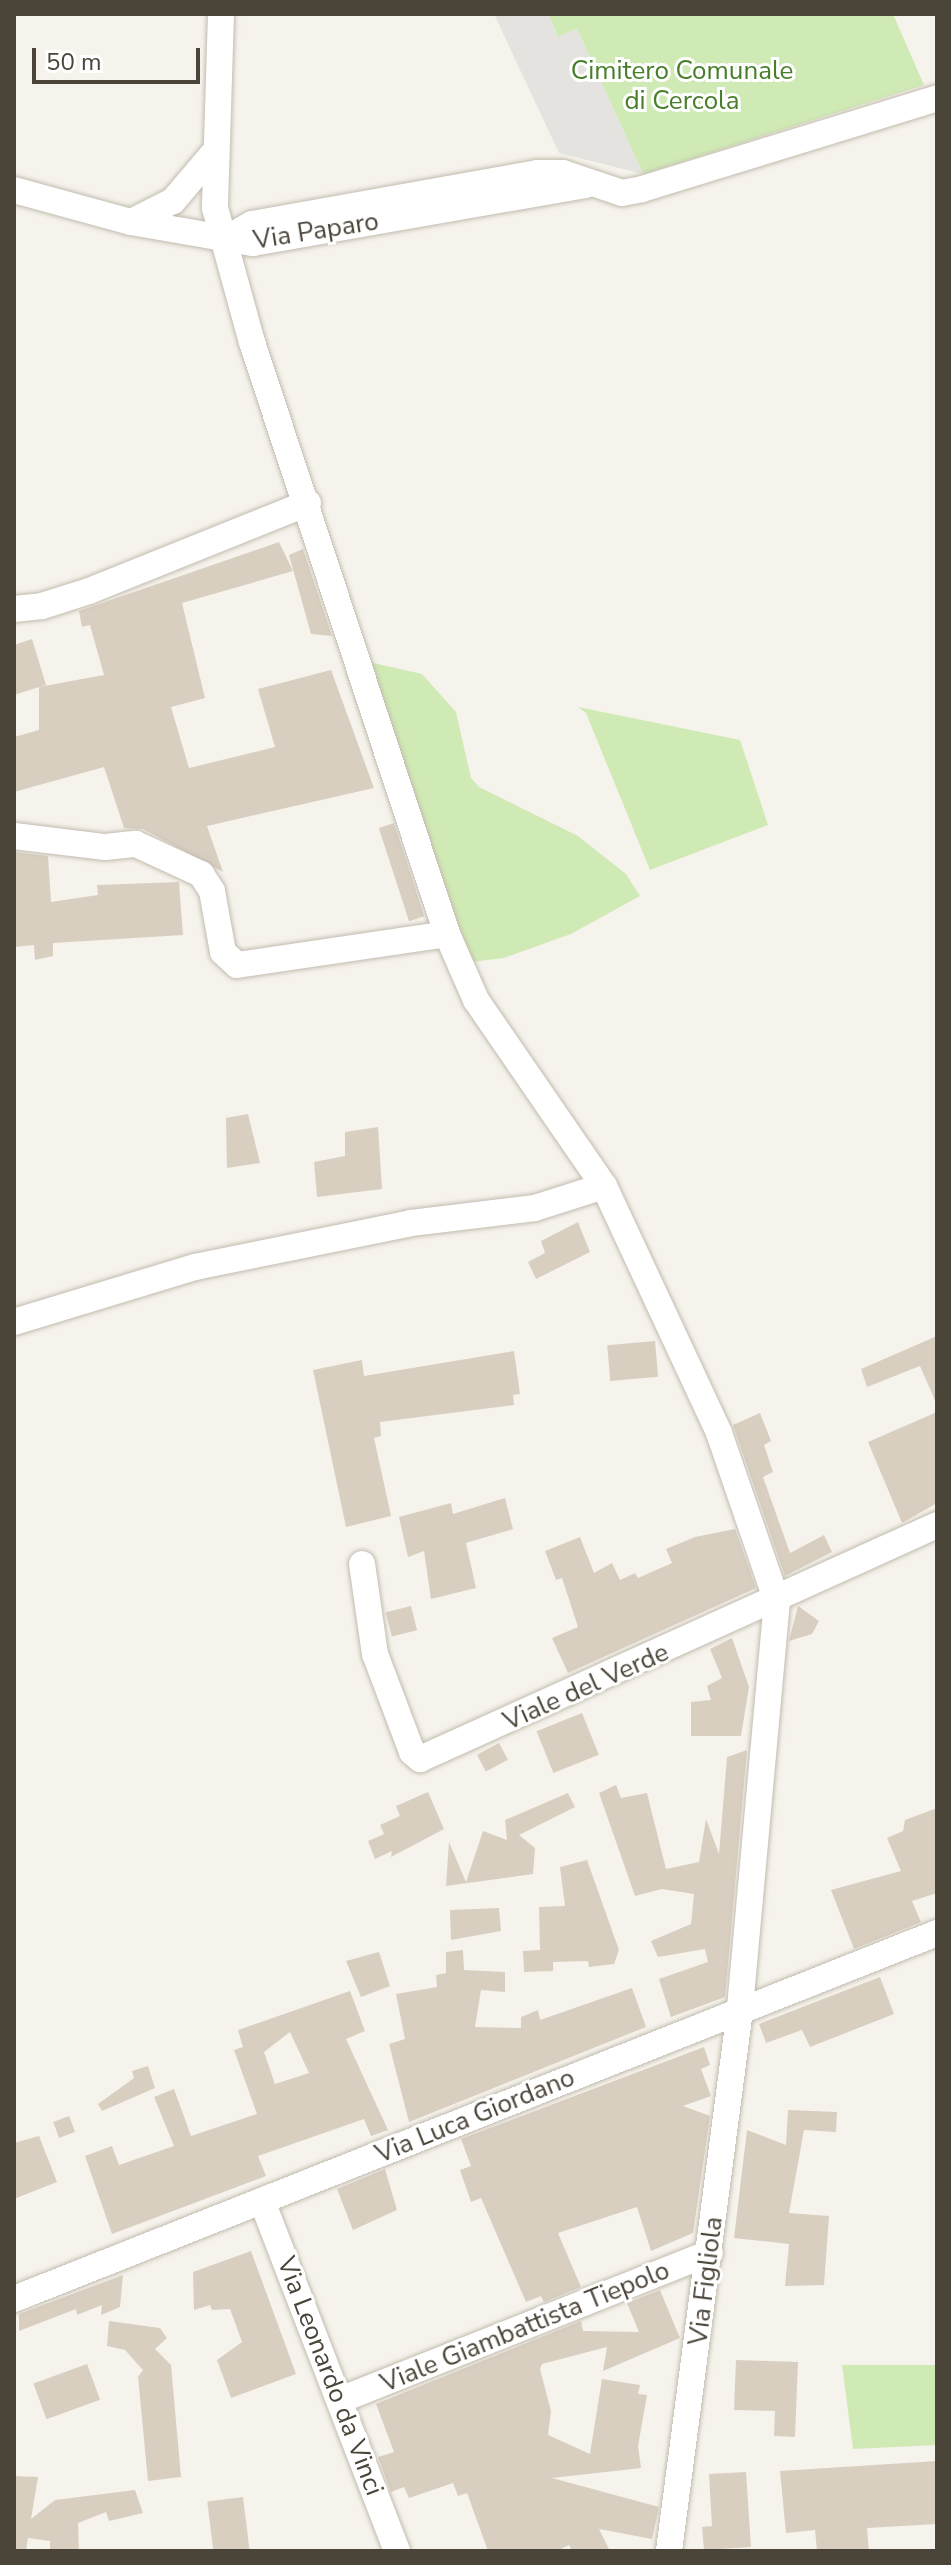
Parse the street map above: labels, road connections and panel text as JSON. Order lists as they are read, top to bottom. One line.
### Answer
{"streets":{"street":["Via Paparo","Viale del Verde","Via Luca Giordano","Via Figliola","Viale Giambattista Tiepolo","Via Leonardo da Vinci"]},"crossings":[["Viale del Verde","Via Figliola"],["Via Luca Giordano","Via Figliola"],["Via Luca Giordano","Via Leonardo da Vinci"],["Via Figliola","Viale Giambattista Tiepolo"],["Viale Giambattista Tiepolo","Via Leonardo da Vinci"]],"parks":["Cimitero Comunale di Cercola"],"scale_bar":"50 m"}
